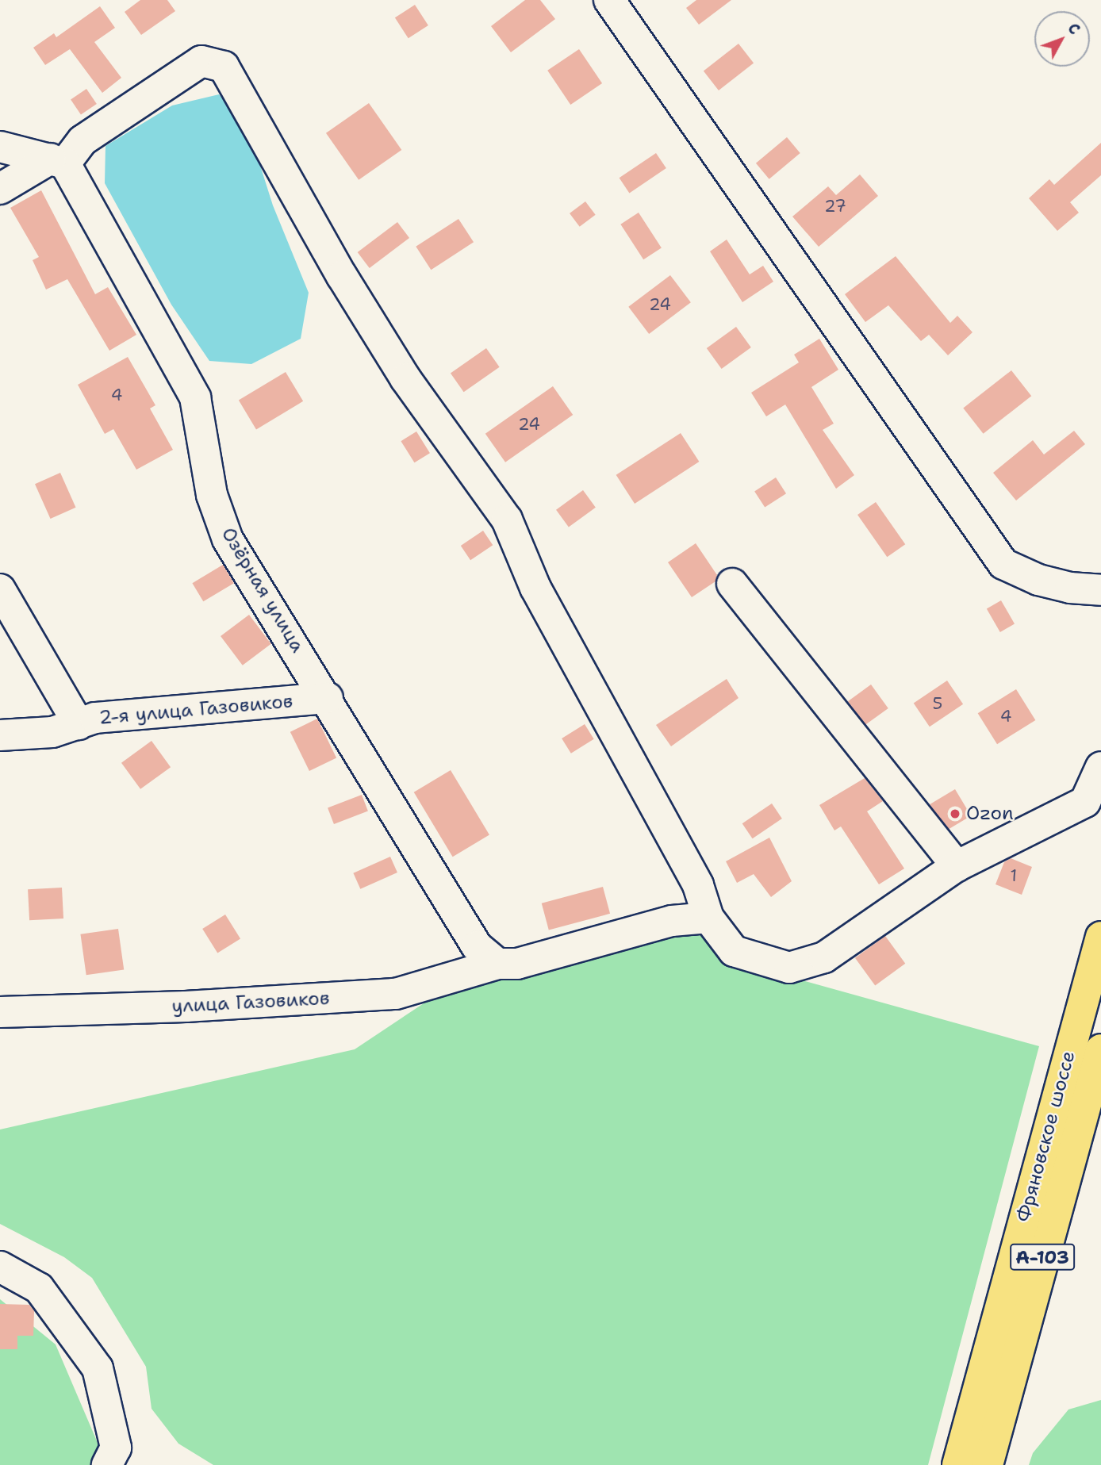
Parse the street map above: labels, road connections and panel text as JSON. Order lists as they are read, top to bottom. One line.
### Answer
{"streets":{"main road":["Фряновское шоссе","А-103"],"street":["Озёрная улица","2-я улица Газовиков","улица Газовиков"]},"crossings":[["Озёрная улица","2-я улица Газовиков"],["Озёрная улица","улица Газовиков"]],"places":["Ozon"],"house_numbers":["27","24","4","24","5","4","1"],"north":"top right"}
